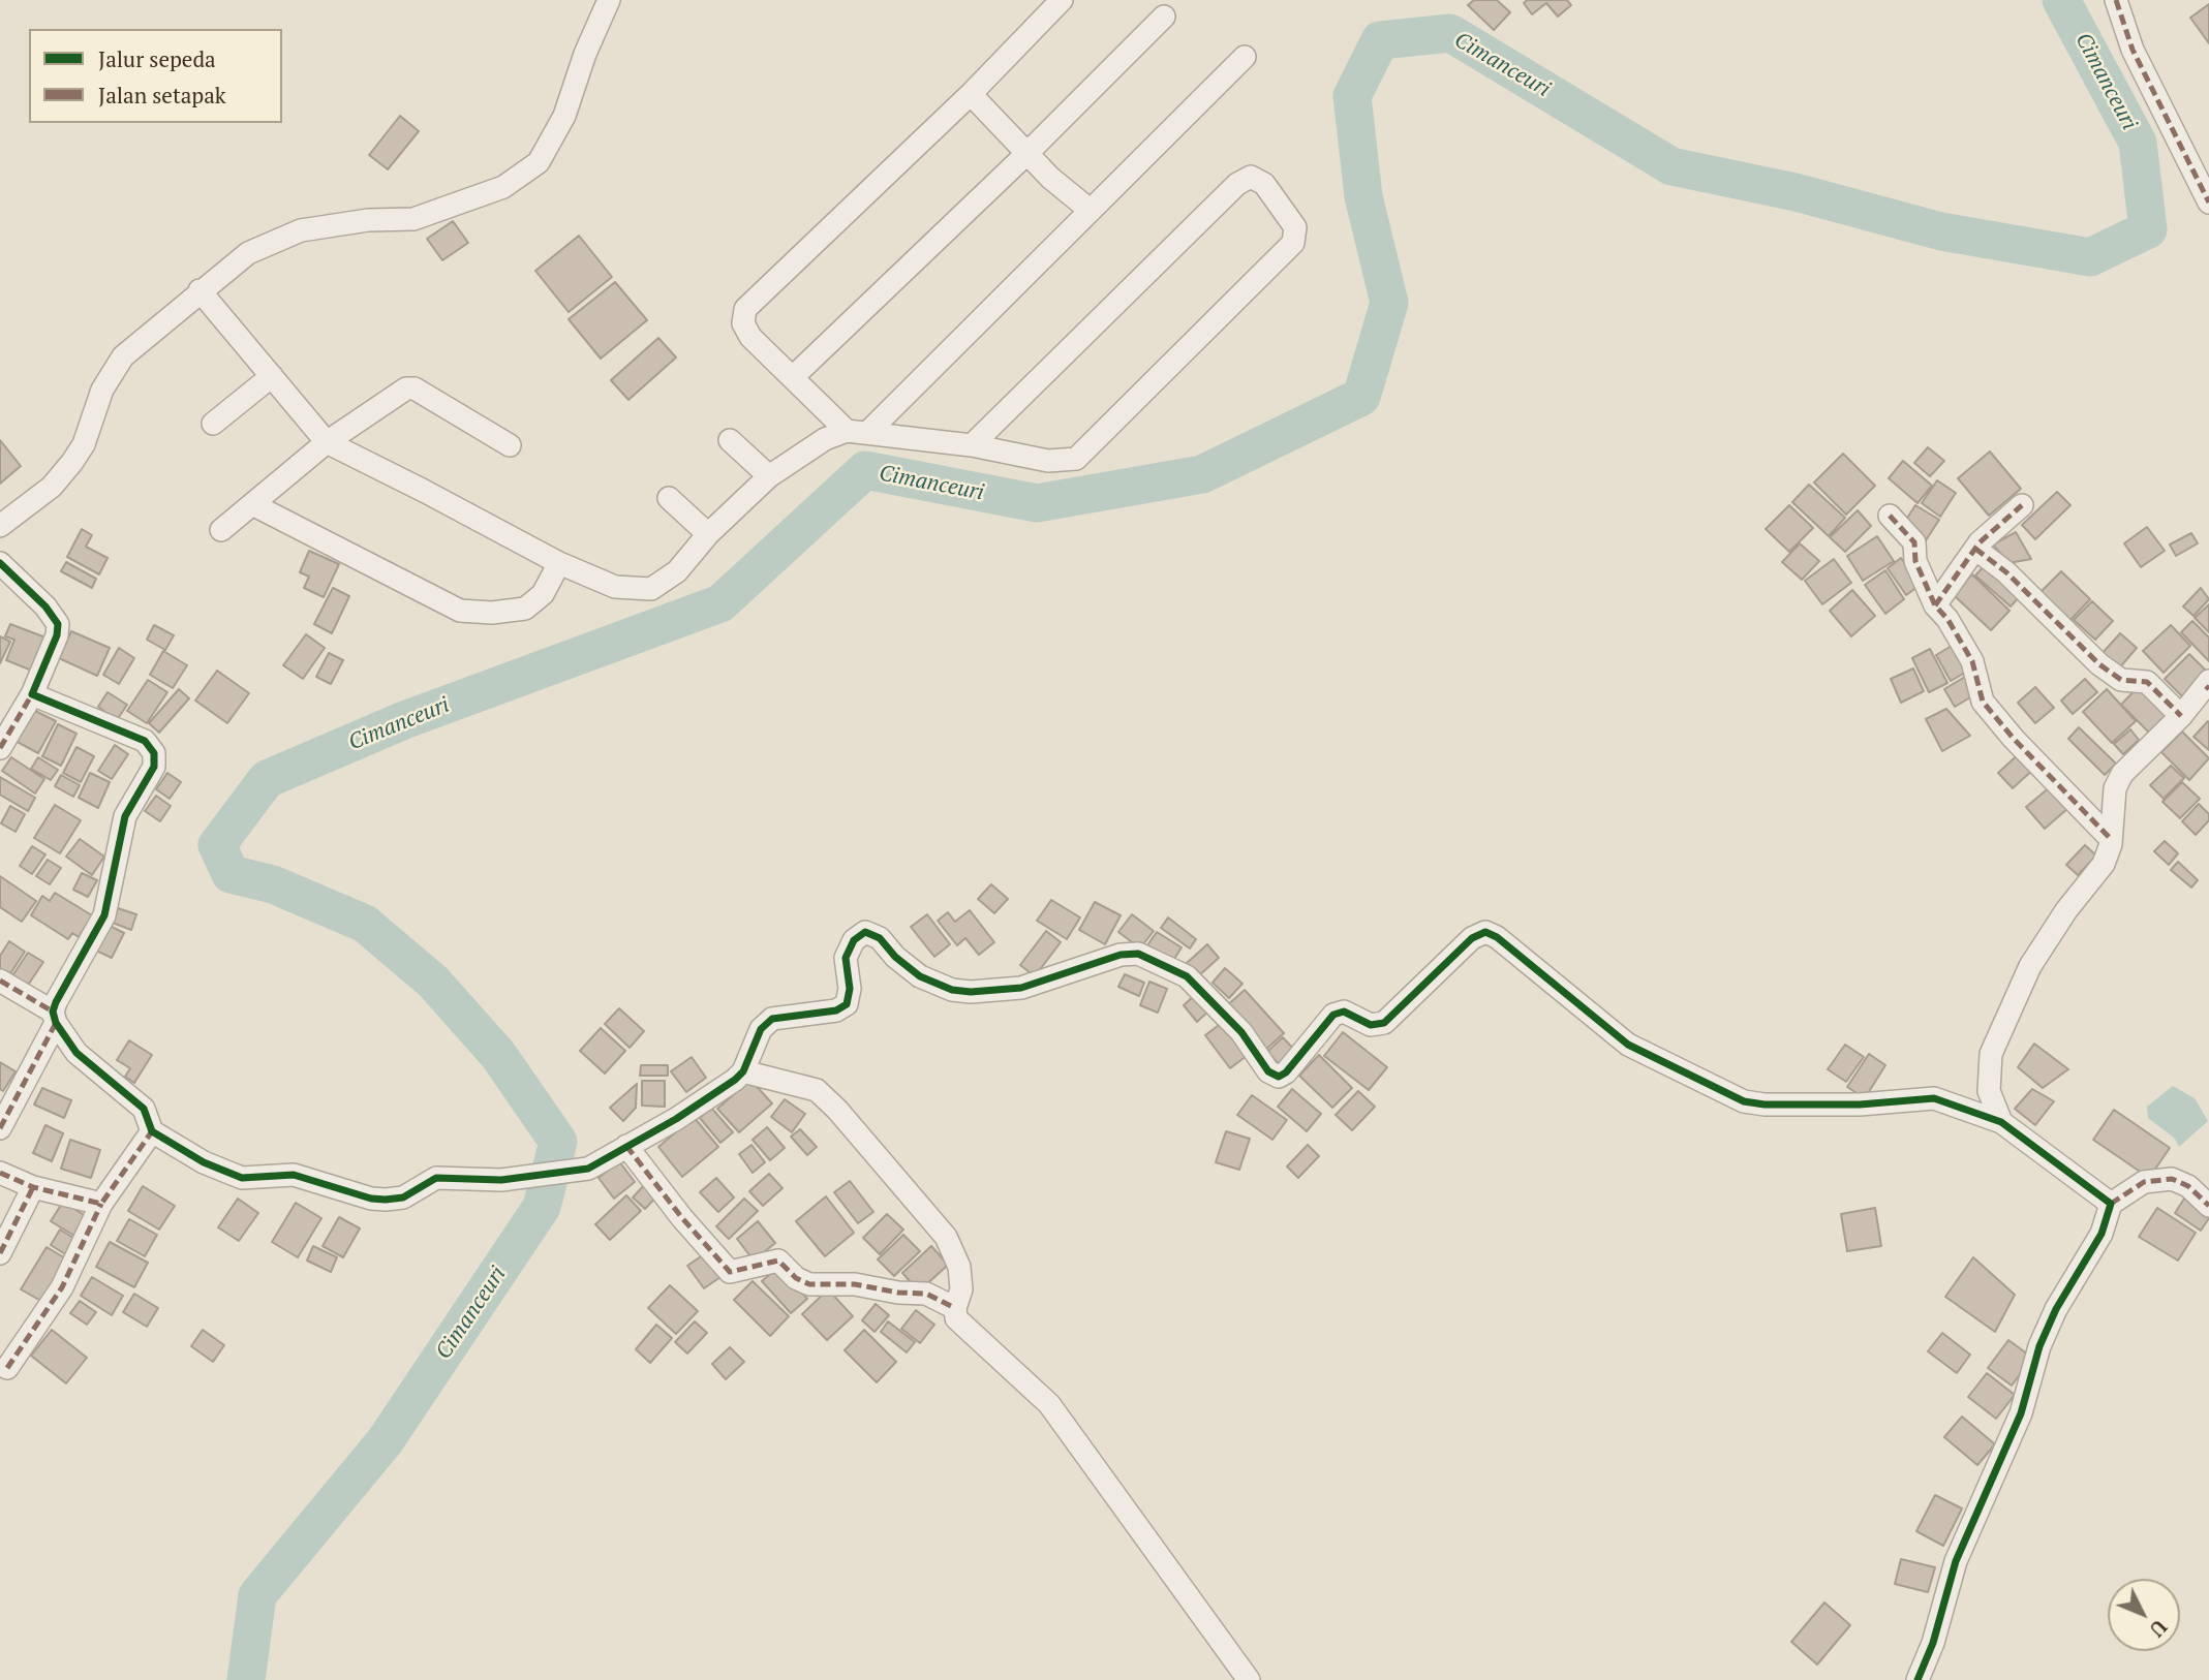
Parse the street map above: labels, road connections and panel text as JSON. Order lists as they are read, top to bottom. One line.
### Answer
{"water":["Cimanceuri"],"legend":["Jalur sepeda","Jalan setapak"],"north":"bottom right"}
